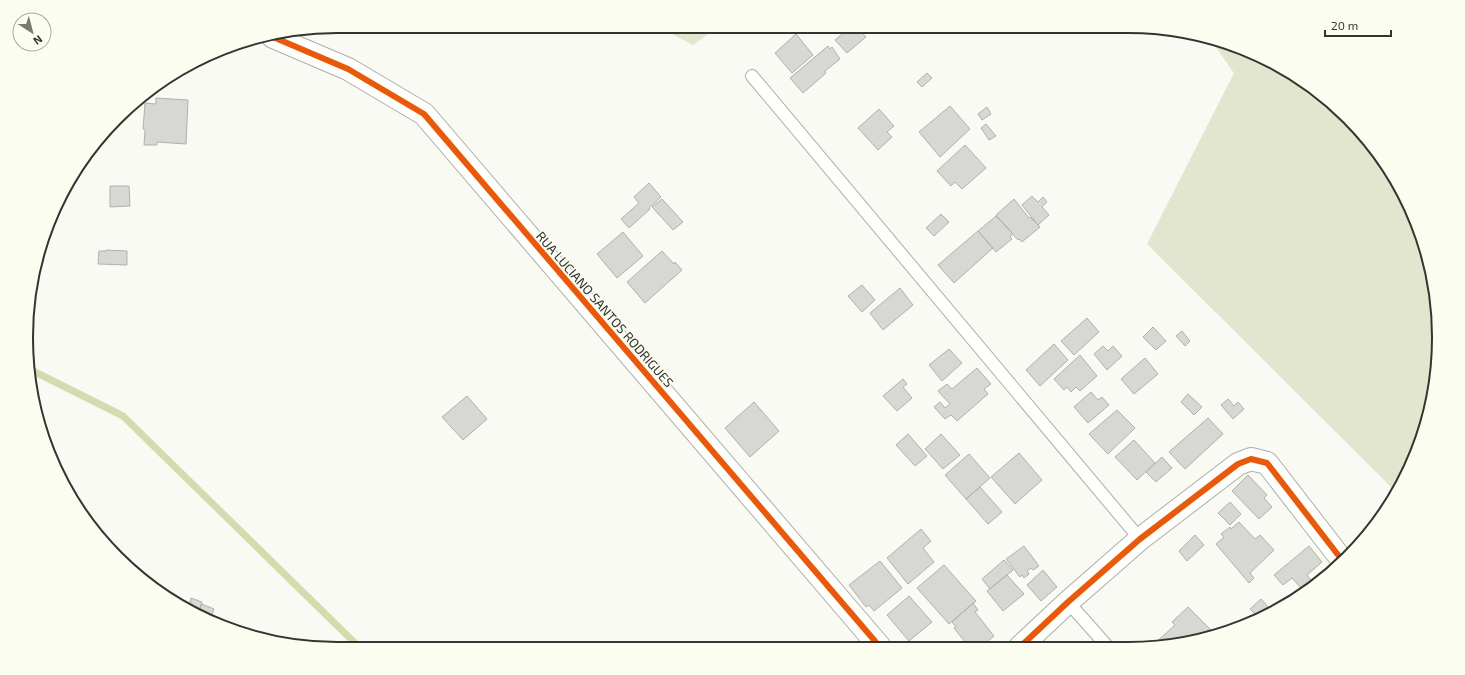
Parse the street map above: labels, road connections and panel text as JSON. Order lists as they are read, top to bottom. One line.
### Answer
{"streets":{"street":["RUA LUCIANO SANTOS RODRIGUES"]},"scale_bar":"20 m","north":"bottom right"}
